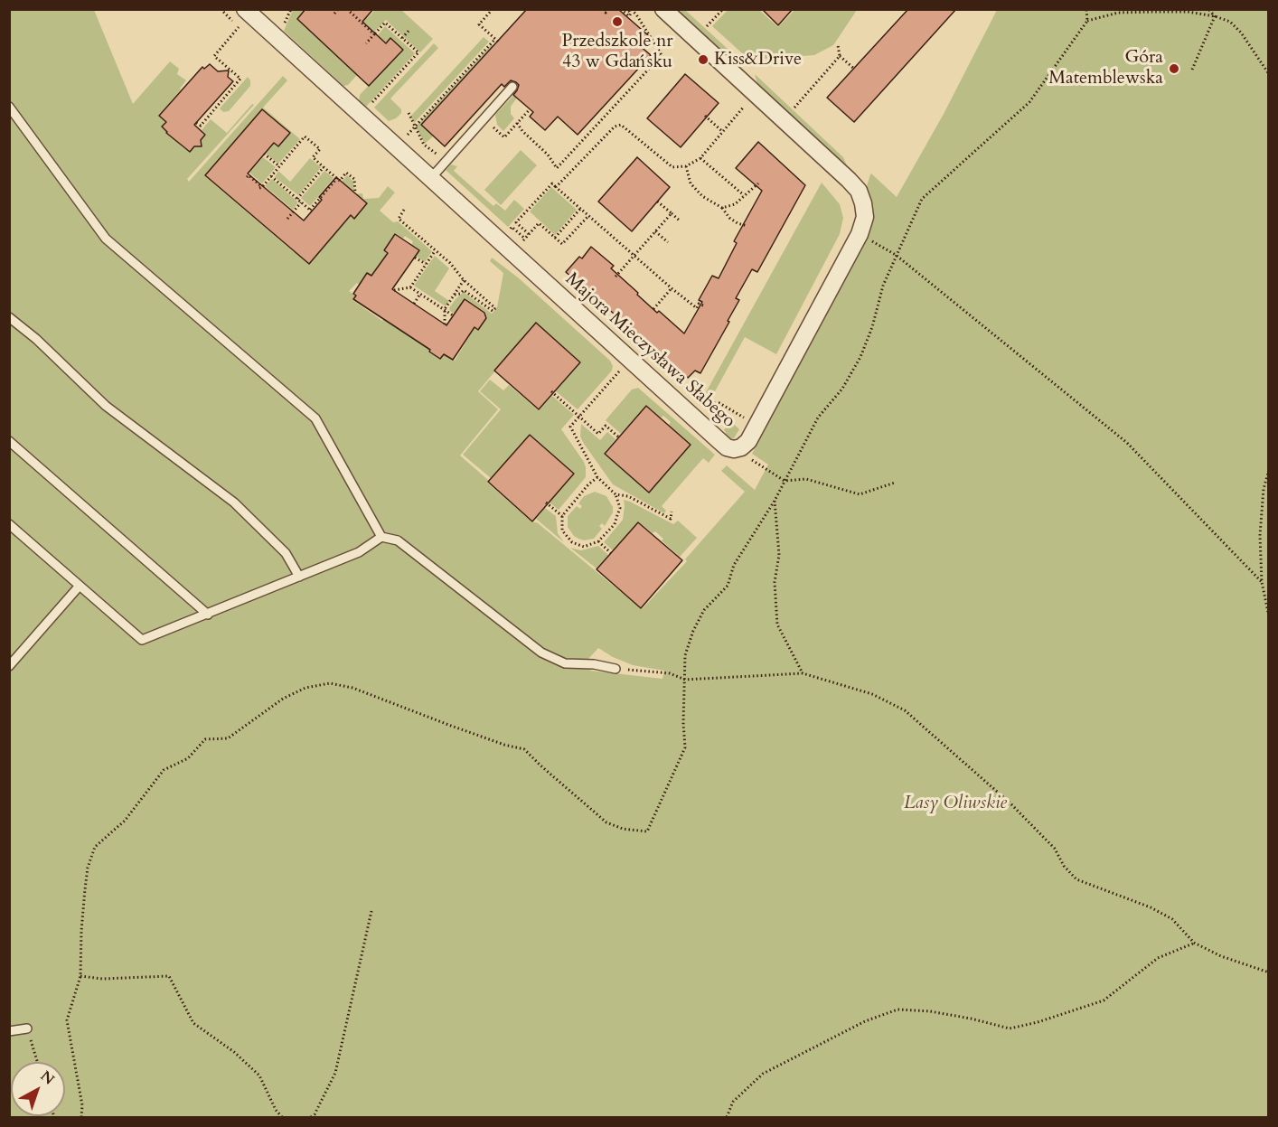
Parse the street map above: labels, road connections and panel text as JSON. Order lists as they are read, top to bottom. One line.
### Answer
{"streets":{"street":["Majora Mieczysława Słabego"]},"parks":["Lasy Oliwskie"],"places":["Przedszkole nr 43 w Gdańsku","Kiss&Drive","Góra Matemblewska"],"north":"top right"}
